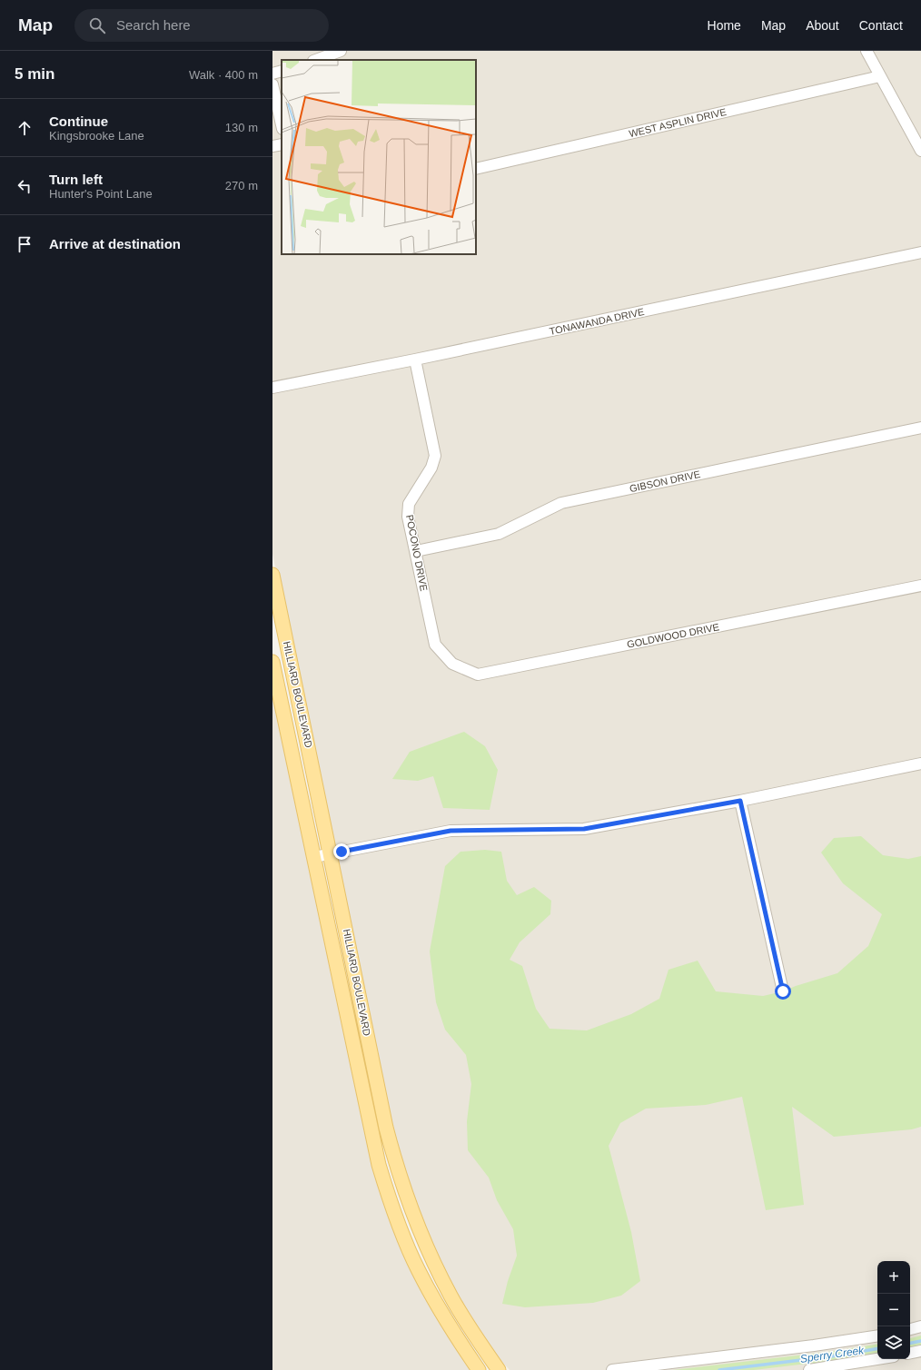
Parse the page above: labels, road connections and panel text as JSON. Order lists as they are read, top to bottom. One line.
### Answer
{"streets":{"main road":["HILLIARD BOULEVARD"],"street":["WEST ASPLIN DRIVE","TONAWANDA DRIVE","GIBSON DRIVE","POCONO DRIVE","GOLDWOOD DRIVE"]},"crossings":[["TONAWANDA DRIVE","POCONO DRIVE"],["GIBSON DRIVE","POCONO DRIVE"],["POCONO DRIVE","GOLDWOOD DRIVE"]],"water":["Sperry Creek"],"page":{"header":"Map","search":"Search here","nav":["Home","Map","About","Contact"],"heading":["5 min","Walk · 400 m"],"list":[["Continue","Kingsbrooke Lane","130 m"],["Turn left","Hunter's Point Lane","270 m"],"Arrive at destination"],"map_buttons":["+","−"]}}
